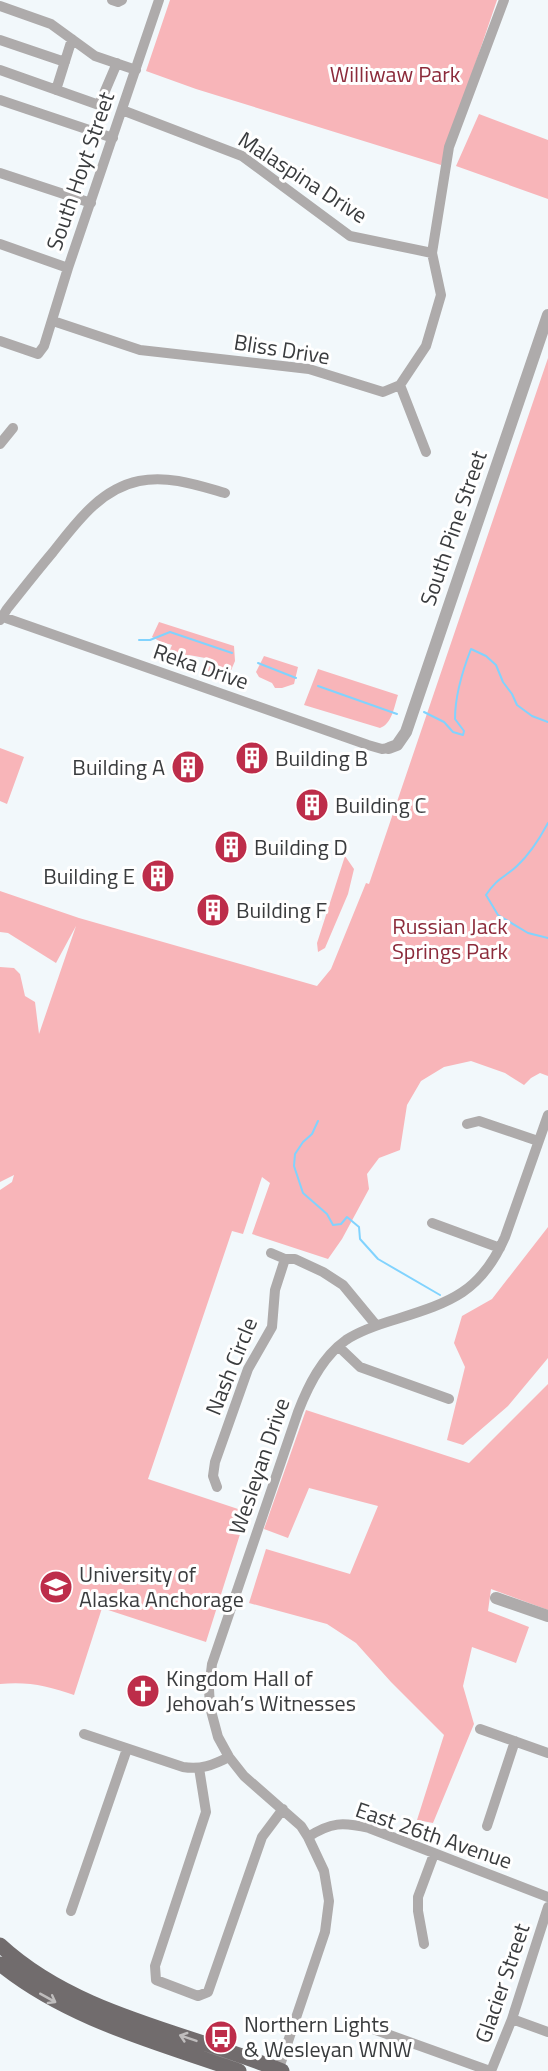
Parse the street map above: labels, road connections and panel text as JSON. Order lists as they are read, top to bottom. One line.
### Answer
{"streets":{"street":["South Hoyt Street","Malaspina Drive","Bliss Drive","South Pine Street","Reka Drive","Nash Circle","Wesleyan Drive","East 26th Avenue","Glacier Street"]},"crossings":[["South Hoyt Street","Malaspina Drive"],["South Hoyt Street","Bliss Drive"],["South Pine Street","Reka Drive"],["Wesleyan Drive","East 26th Avenue"]],"parks":["Williwaw Park","Russian Jack Springs Park"],"places":{"building":["Building B","Building A","Building C","Building D","Building E","Building F"],"school or university":["University of Alaska Anchorage"],"church":["Kingdom Hall of Jehovah’s Witnesses"],"bus stop":["Northern Lights & Wesleyan WNW"]}}
